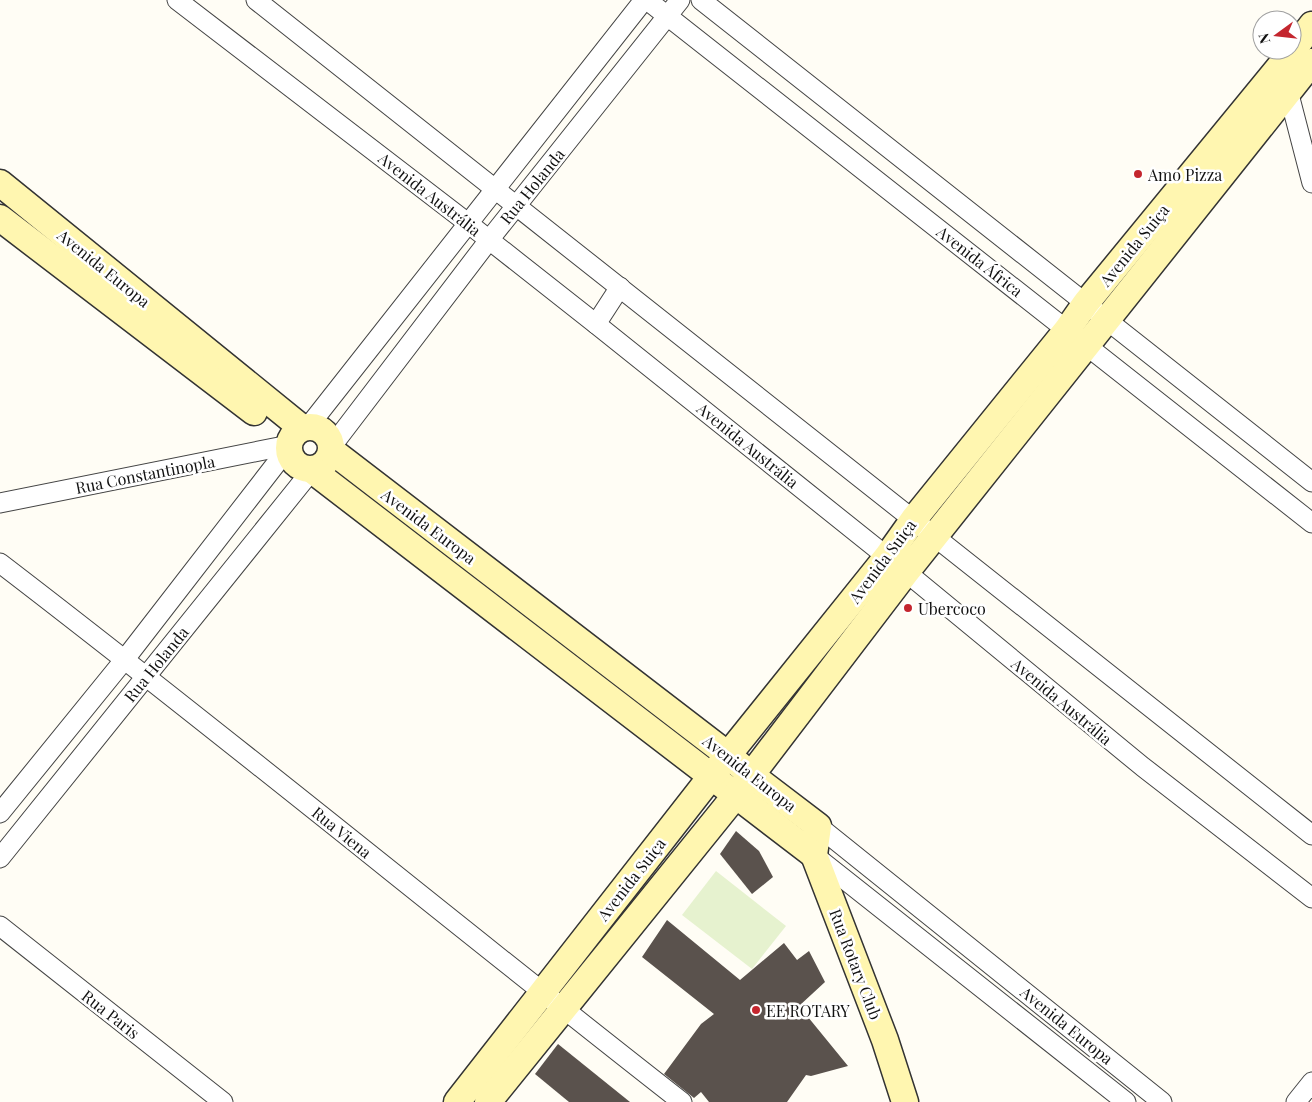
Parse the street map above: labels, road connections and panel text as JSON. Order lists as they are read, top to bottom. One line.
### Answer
{"streets":{"main road":["Avenida Suiça","Avenida Europa","Rua Rotary Club"],"street":["Rua Holanda","Avenida Austrália","Avenida África","Rua Constantinopla","Rua Viena","Rua Paris"]},"crossings":[["Rua Holanda","Avenida Austrália"],["Rua Holanda","Avenida África"],["Rua Holanda","Avenida Europa"],["Rua Holanda","Rua Constantinopla"],["Rua Holanda","Rua Viena"],["Avenida Austrália","Avenida Suiça"],["Avenida Suiça","Avenida África"],["Avenida Suiça","Avenida Europa"],["Avenida Suiça","Rua Viena"],["Avenida Europa","Rua Constantinopla"],["Avenida Europa","Rua Rotary Club"]],"places":["Amo Pizza","Ubercoco","EE ROTARY"],"north":"left"}
